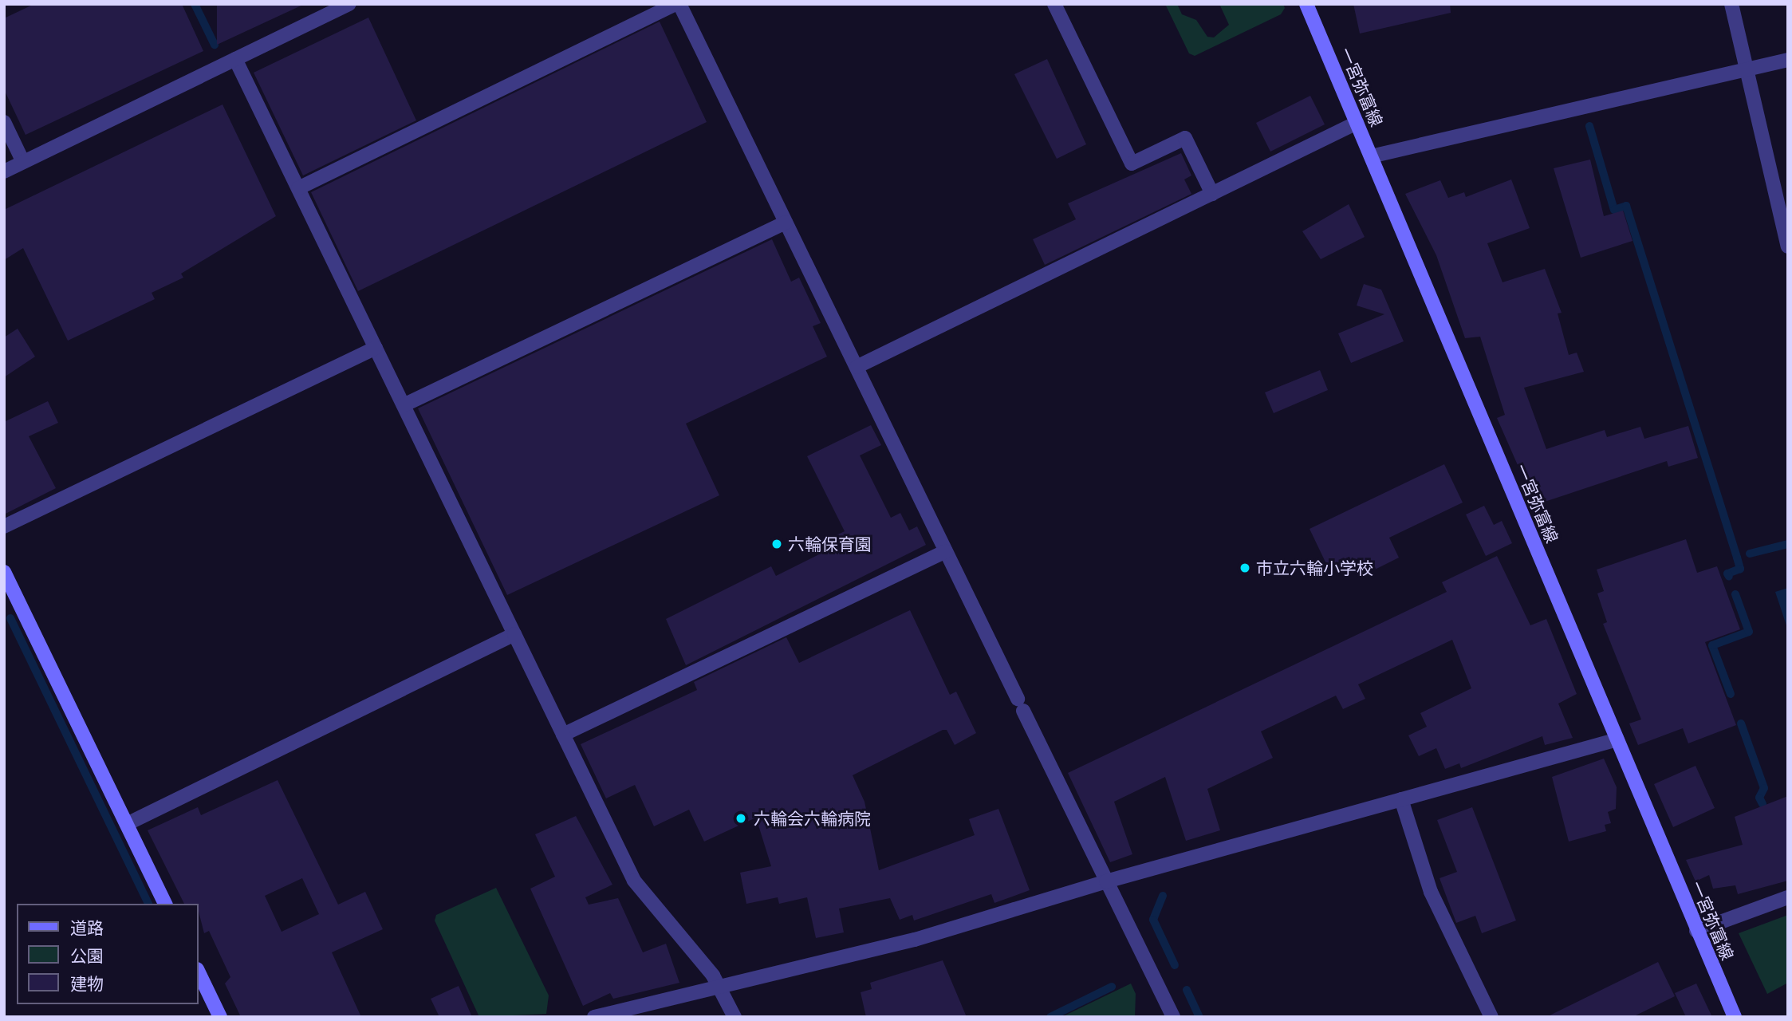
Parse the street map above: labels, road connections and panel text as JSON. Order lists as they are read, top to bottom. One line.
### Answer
{"streets":{"main road":["一宮弥富線"]},"places":["六輪保育園","市立六輪小学校","六輪会六輪病院"],"legend":["道路","公園","建物"]}
